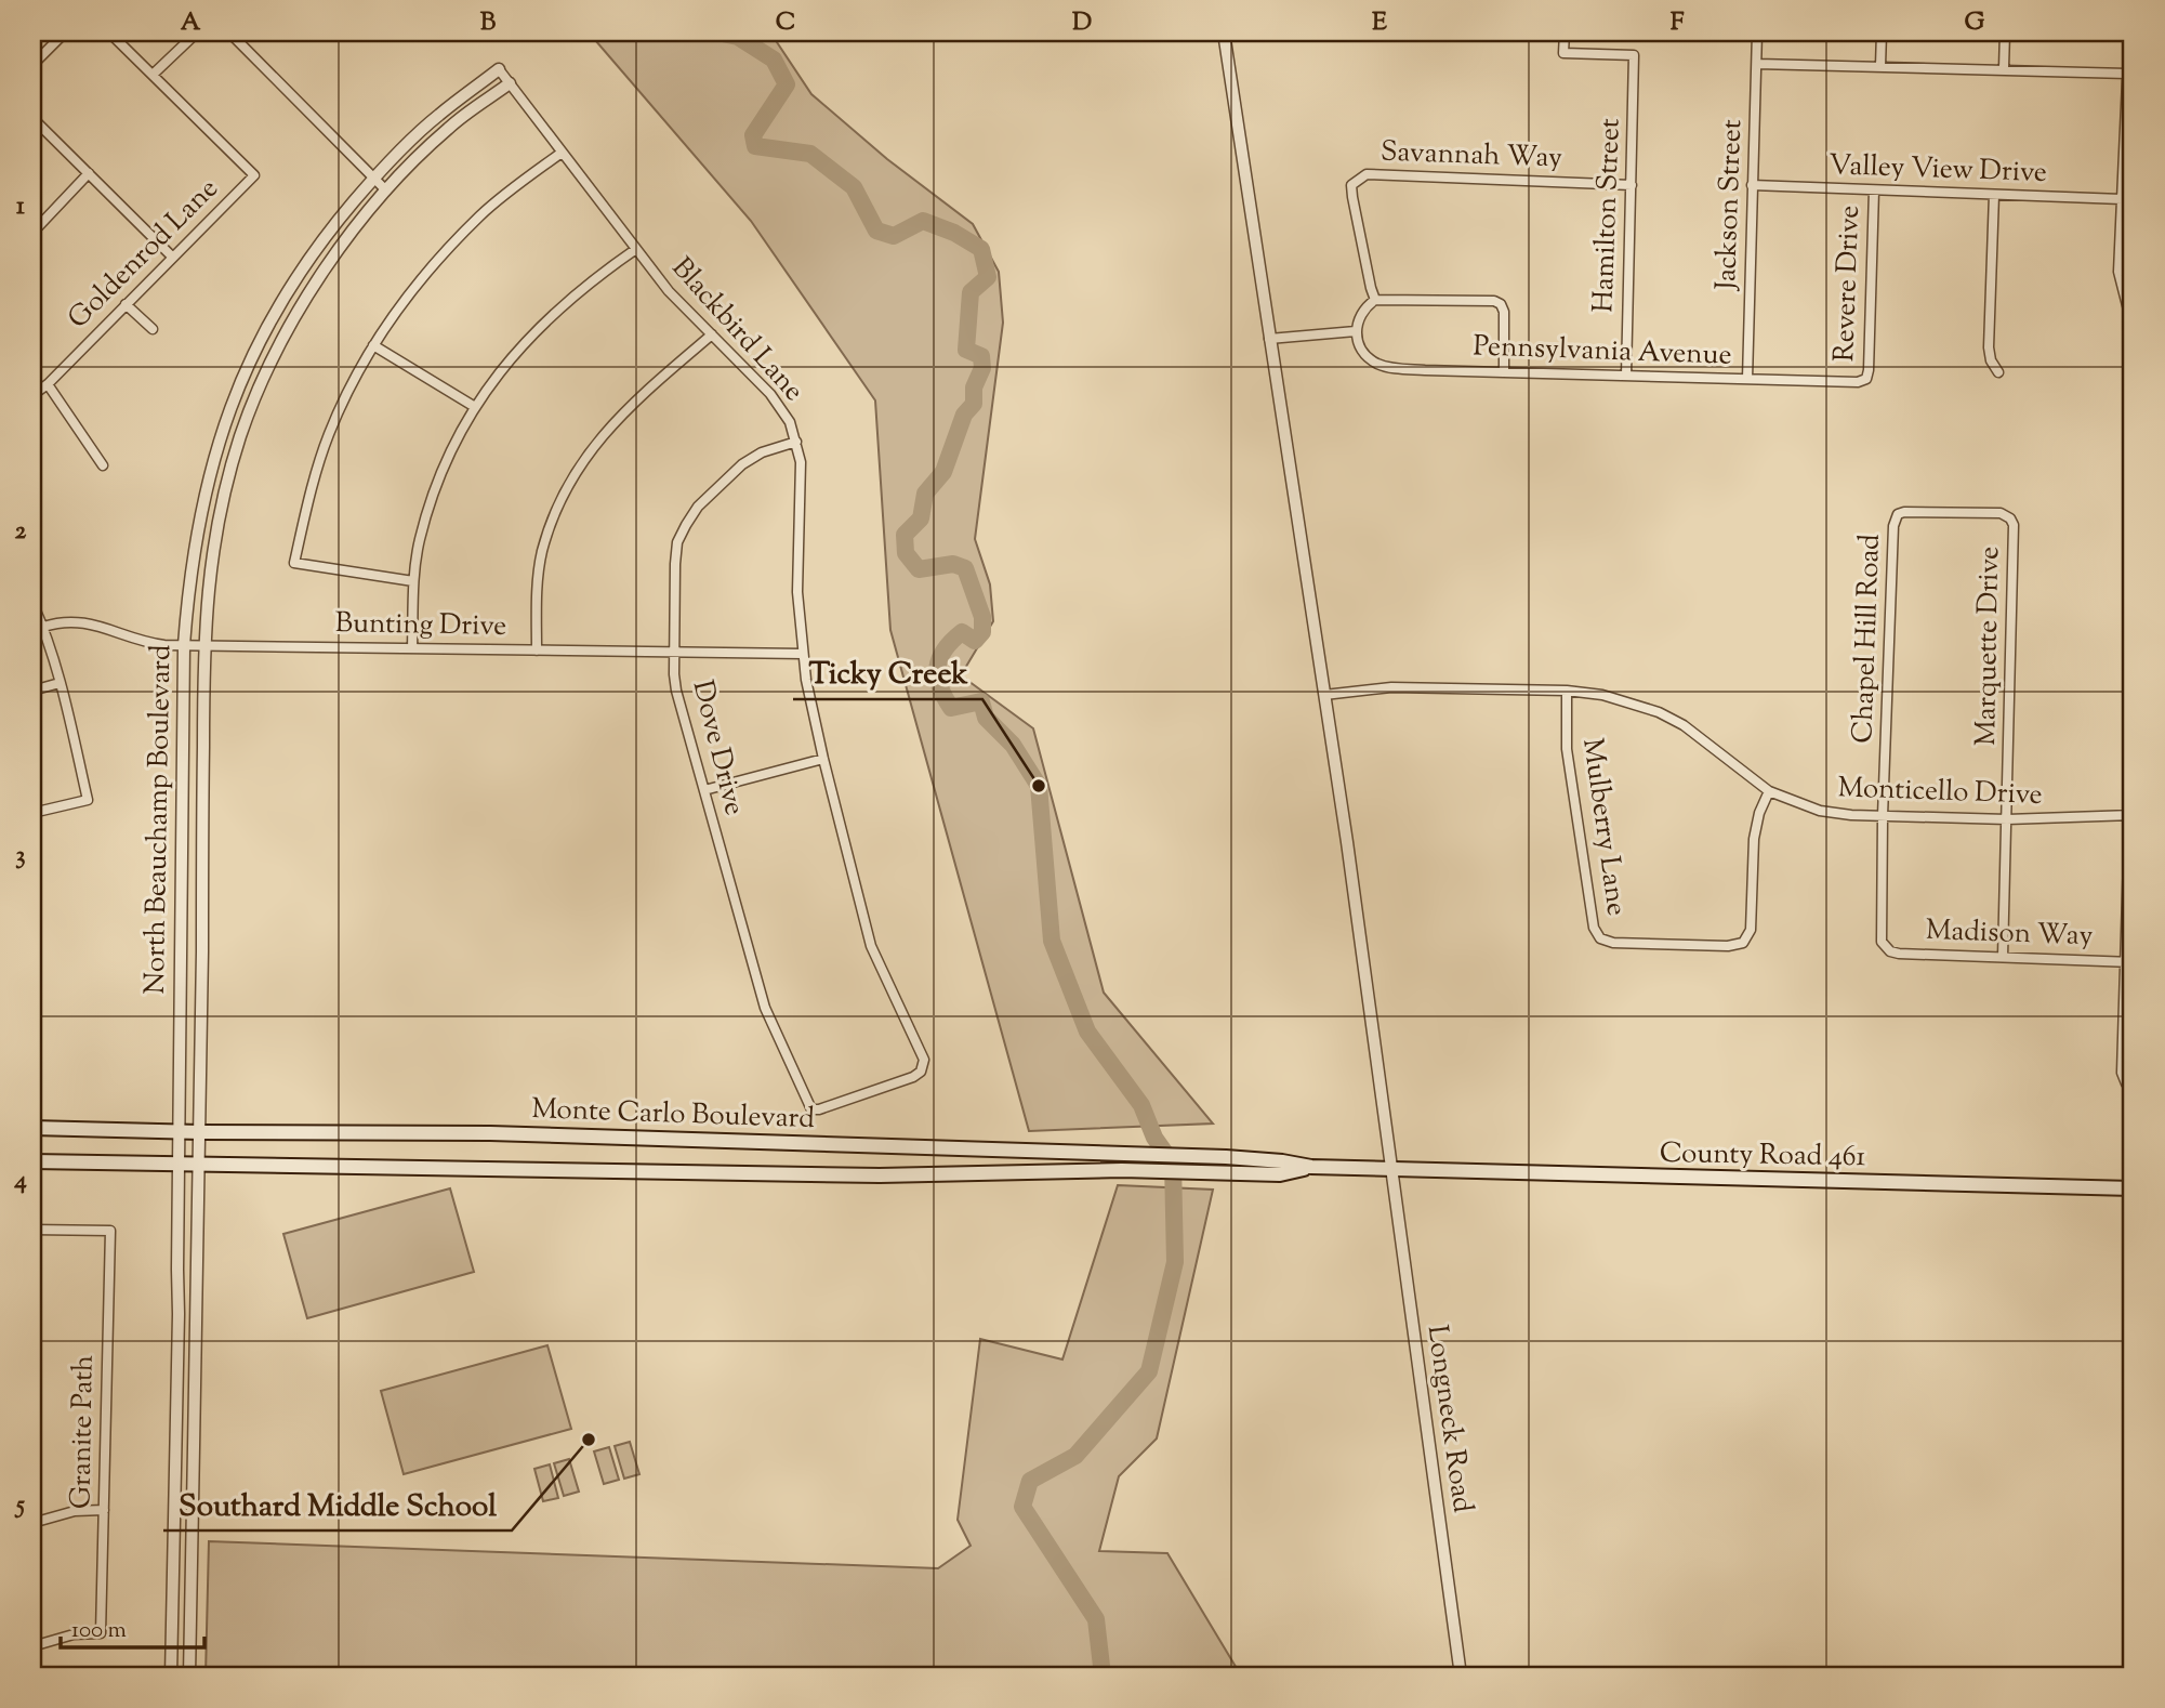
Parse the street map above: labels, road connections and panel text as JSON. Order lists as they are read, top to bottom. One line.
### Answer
{"streets":{"main road":["Monte Carlo Boulevard","County Road 461"],"street":["Savannah Way","Valley View Drive","Jackson Street","Hamilton Street","Goldenrod Lane","Revere Drive","Blackbird Lane","Pennsylvania Avenue","Bunting Drive","Chapel Hill Road","Marquette Drive","Dove Drive","Monticello Drive","North Beauchamp Boulevard","Mulberry Lane","Madison Way","Longneck Road","Granite Path"]},"crossings":[["Savannah Way","Hamilton Street"],["Valley View Drive","Jackson Street"],["Valley View Drive","Revere Drive"],["Jackson Street","Pennsylvania Avenue"],["Hamilton Street","Pennsylvania Avenue"],["Revere Drive","Pennsylvania Avenue"],["Blackbird Lane","Bunting Drive"],["Blackbird Lane","Dove Drive"],["Blackbird Lane","North Beauchamp Boulevard"],["Bunting Drive","Dove Drive"],["Bunting Drive","North Beauchamp Boulevard"],["Chapel Hill Road","Marquette Drive"],["Chapel Hill Road","Monticello Drive"],["Chapel Hill Road","Madison Way"],["Marquette Drive","Monticello Drive"],["Marquette Drive","Madison Way"],["Monticello Drive","Mulberry Lane"],["Monticello Drive","Longneck Road"],["North Beauchamp Boulevard","Monte Carlo Boulevard"],["Monte Carlo Boulevard","County Road 461"],["Monte Carlo Boulevard","Longneck Road"],["County Road 461","Longneck Road"]],"places":["Ticky Creek","Southard Middle School"],"scale_bar":"100 m","grid":{"columns":["A","B","C","D","E","F","G"],"rows":["1","2","3","4","5"]}}
